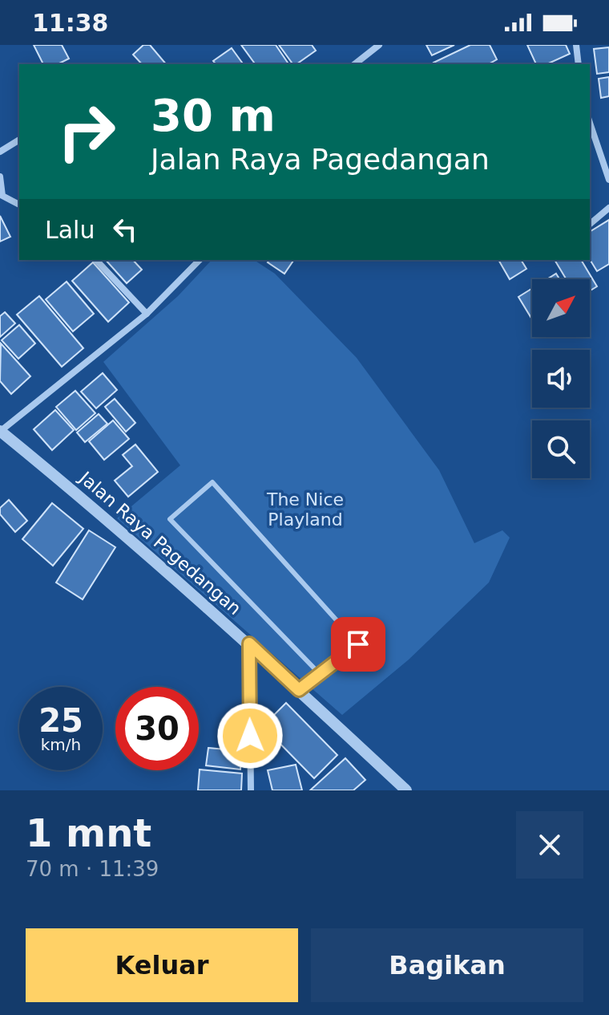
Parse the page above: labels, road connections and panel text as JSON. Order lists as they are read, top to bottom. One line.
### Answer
{"streets":{"street":["Jalan Raya Pagedangan"]},"parks":["The Nice Playland"],"north":"top right","page":{"status":"11:38","turn":["30 m","Jalan Raya Pagedangan"],"then":"Lalu","speed":"25 km/h","limit":"30","heading":["1 mnt","70 m · 11:39"],"buttons":["Keluar","Bagikan"]}}
